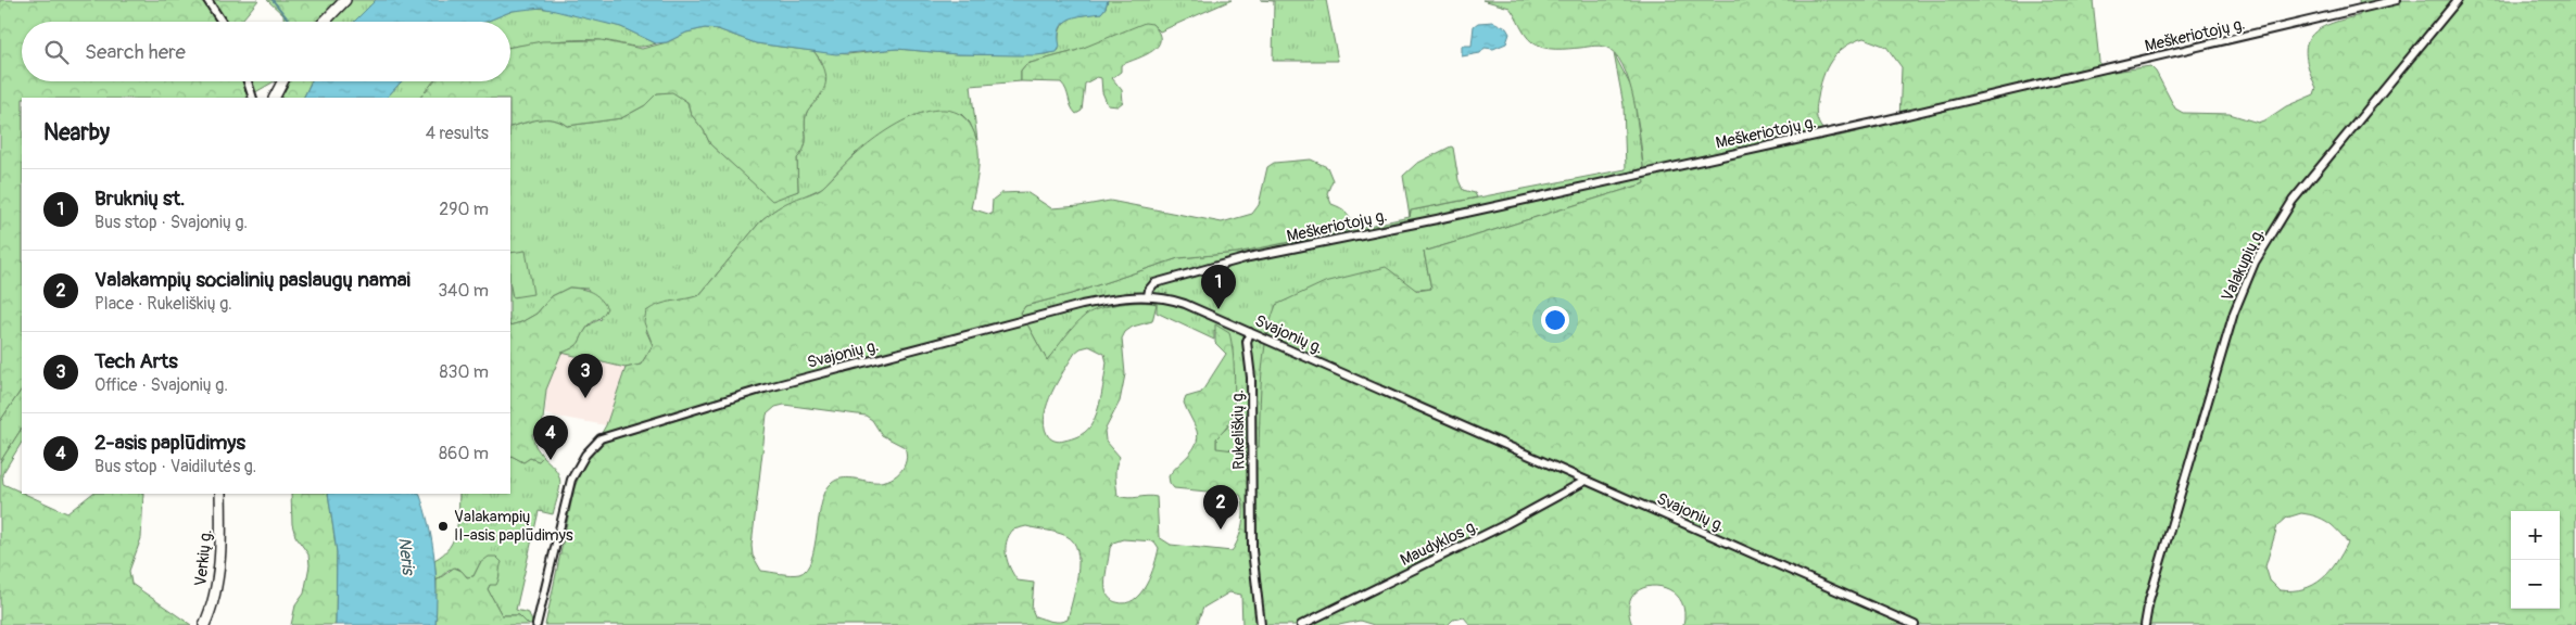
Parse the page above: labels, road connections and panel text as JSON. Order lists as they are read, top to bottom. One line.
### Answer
{"streets":{"main road":["Verkių g."],"street":["Meškeriotojų g.","Valakupių g.","Svajonių g.","Rukeliškių g.","Maudyklos g."]},"crossings":[["Meškeriotojų g.","Svajonių g."],["Svajonių g.","Rukeliškių g."],["Svajonių g.","Maudyklos g."]],"water":["Neris"],"places":["Valakampių II-asis paplūdimys"],"page":{"search":"Search here","heading":["Nearby","4 results"],"list":[{"mark":"1","name":"Bruknių st.","note":"Bus stop · Svajonių g.","value":"290 m"},{"mark":"2","name":"Valakampių socialinių paslaugų namai","note":"Place · Rukeliškių g.","value":"340 m"},{"mark":"3","name":"Tech Arts","note":"Office · Svajonių g.","value":"830 m"},{"mark":"4","name":"2-asis paplūdimys","note":"Bus stop · Vaidilutės g.","value":"860 m"}],"pins":["1","3","4","2"],"map_buttons":["+","−"]}}
